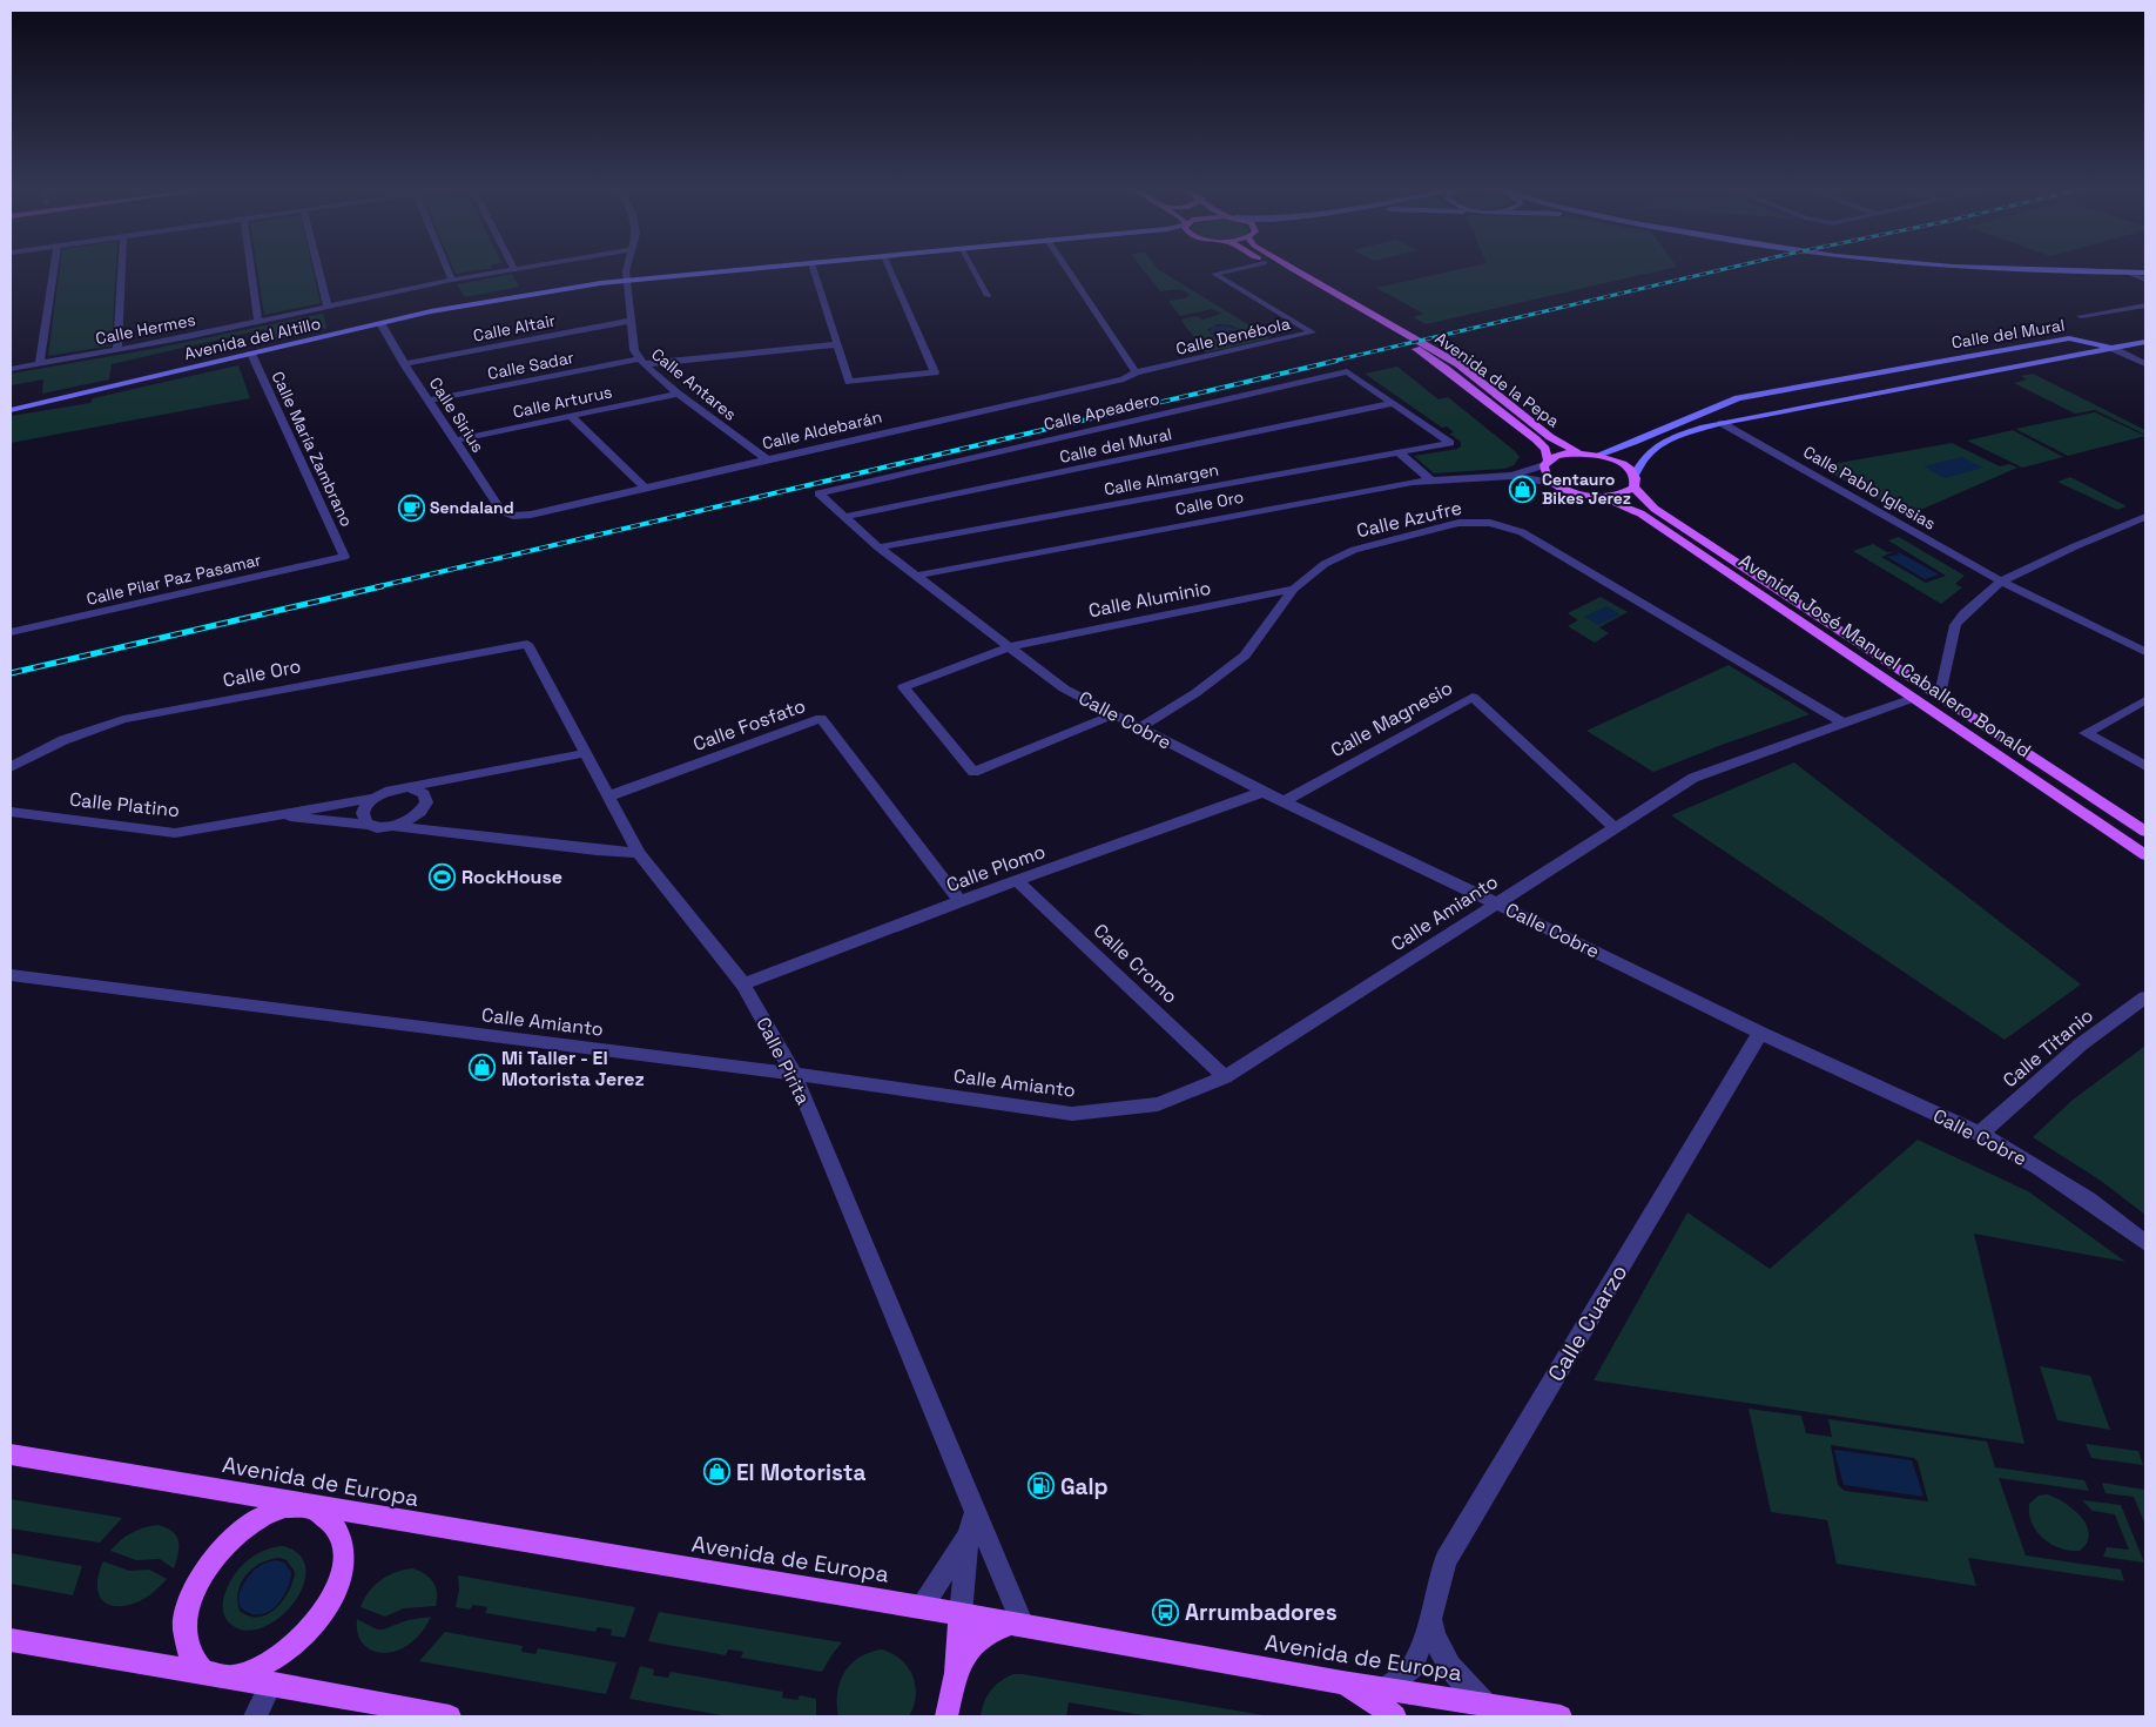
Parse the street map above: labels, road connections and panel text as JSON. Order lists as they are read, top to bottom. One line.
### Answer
{"streets":{"main road":["Avenida de la Pepa","Avenida José Manuel Caballero Bonald","Avenida de Europa"],"street":["Calle Altair","Calle Hermes","Calle del Mural","Calle Denébola","Avenida del Altillo","Calle Sadar","Calle Antares","Calle Arturus","Calle Apeadero","Calle Sirius","Calle Aldebarán","Calle María Zambrano","Calle Almargen","Calle Pablo Iglesias","Calle Oro","Calle Azufre","Calle Pilar Paz Pasamar","Calle Aluminio","Calle Magnesio","Calle Cobre","Calle Fosfato","Calle Platino","Calle Plomo","Calle Amianto","Calle Cromo","Calle Titanio","Calle Pirita","Calle Cuarzo"]},"crossings":[["Calle Altair","Calle Antares"],["Calle Altair","Calle Sirius"],["Calle del Mural","Calle Apeadero"],["Calle del Mural","Calle Pablo Iglesias"],["Calle Denébola","Calle Aldebarán"],["Avenida del Altillo","Calle Antares"],["Avenida del Altillo","Calle Sirius"],["Avenida del Altillo","Calle María Zambrano"],["Calle Sadar","Calle Antares"],["Calle Sadar","Calle Sirius"],["Avenida de la Pepa","Calle Oro"],["Calle Antares","Calle Arturus"],["Calle Antares","Calle Aldebarán"],["Calle Arturus","Calle Sirius"],["Calle Apeadero","Calle Almargen"],["Calle Apeadero","Calle Cobre"],["Calle Sirius","Calle Aldebarán"],["Calle María Zambrano","Calle Pilar Paz Pasamar"],["Calle Almargen","Calle Cobre"],["Calle Oro","Calle Cobre"],["Calle Oro","Calle Pirita"],["Calle Azufre","Calle Aluminio"],["Calle Azufre","Calle Cobre"],["Calle Azufre","Calle Amianto"],["Calle Aluminio","Calle Cobre"],["Avenida José Manuel Caballero Bonald","Calle Amianto"],["Calle Magnesio","Calle Cobre"],["Calle Magnesio","Calle Amianto"],["Calle Cobre","Calle Plomo"],["Calle Cobre","Calle Amianto"],["Calle Cobre","Calle Titanio"],["Calle Cobre","Calle Cuarzo"],["Calle Fosfato","Calle Plomo"],["Calle Fosfato","Calle Pirita"],["Calle Plomo","Calle Cromo"],["Calle Plomo","Calle Pirita"],["Calle Amianto","Calle Cromo"],["Calle Amianto","Calle Pirita"],["Calle Pirita","Avenida de Europa"],["Calle Cuarzo","Avenida de Europa"]],"places":{"shop":["Centauro Bikes Jerez","Mi Taller - El Motorista Jerez","El Motorista"],"cafe":["Sendaland"],"sports":["RockHouse"],"fuel station":["Galp"],"bus stop":["Arrumbadores"]}}
